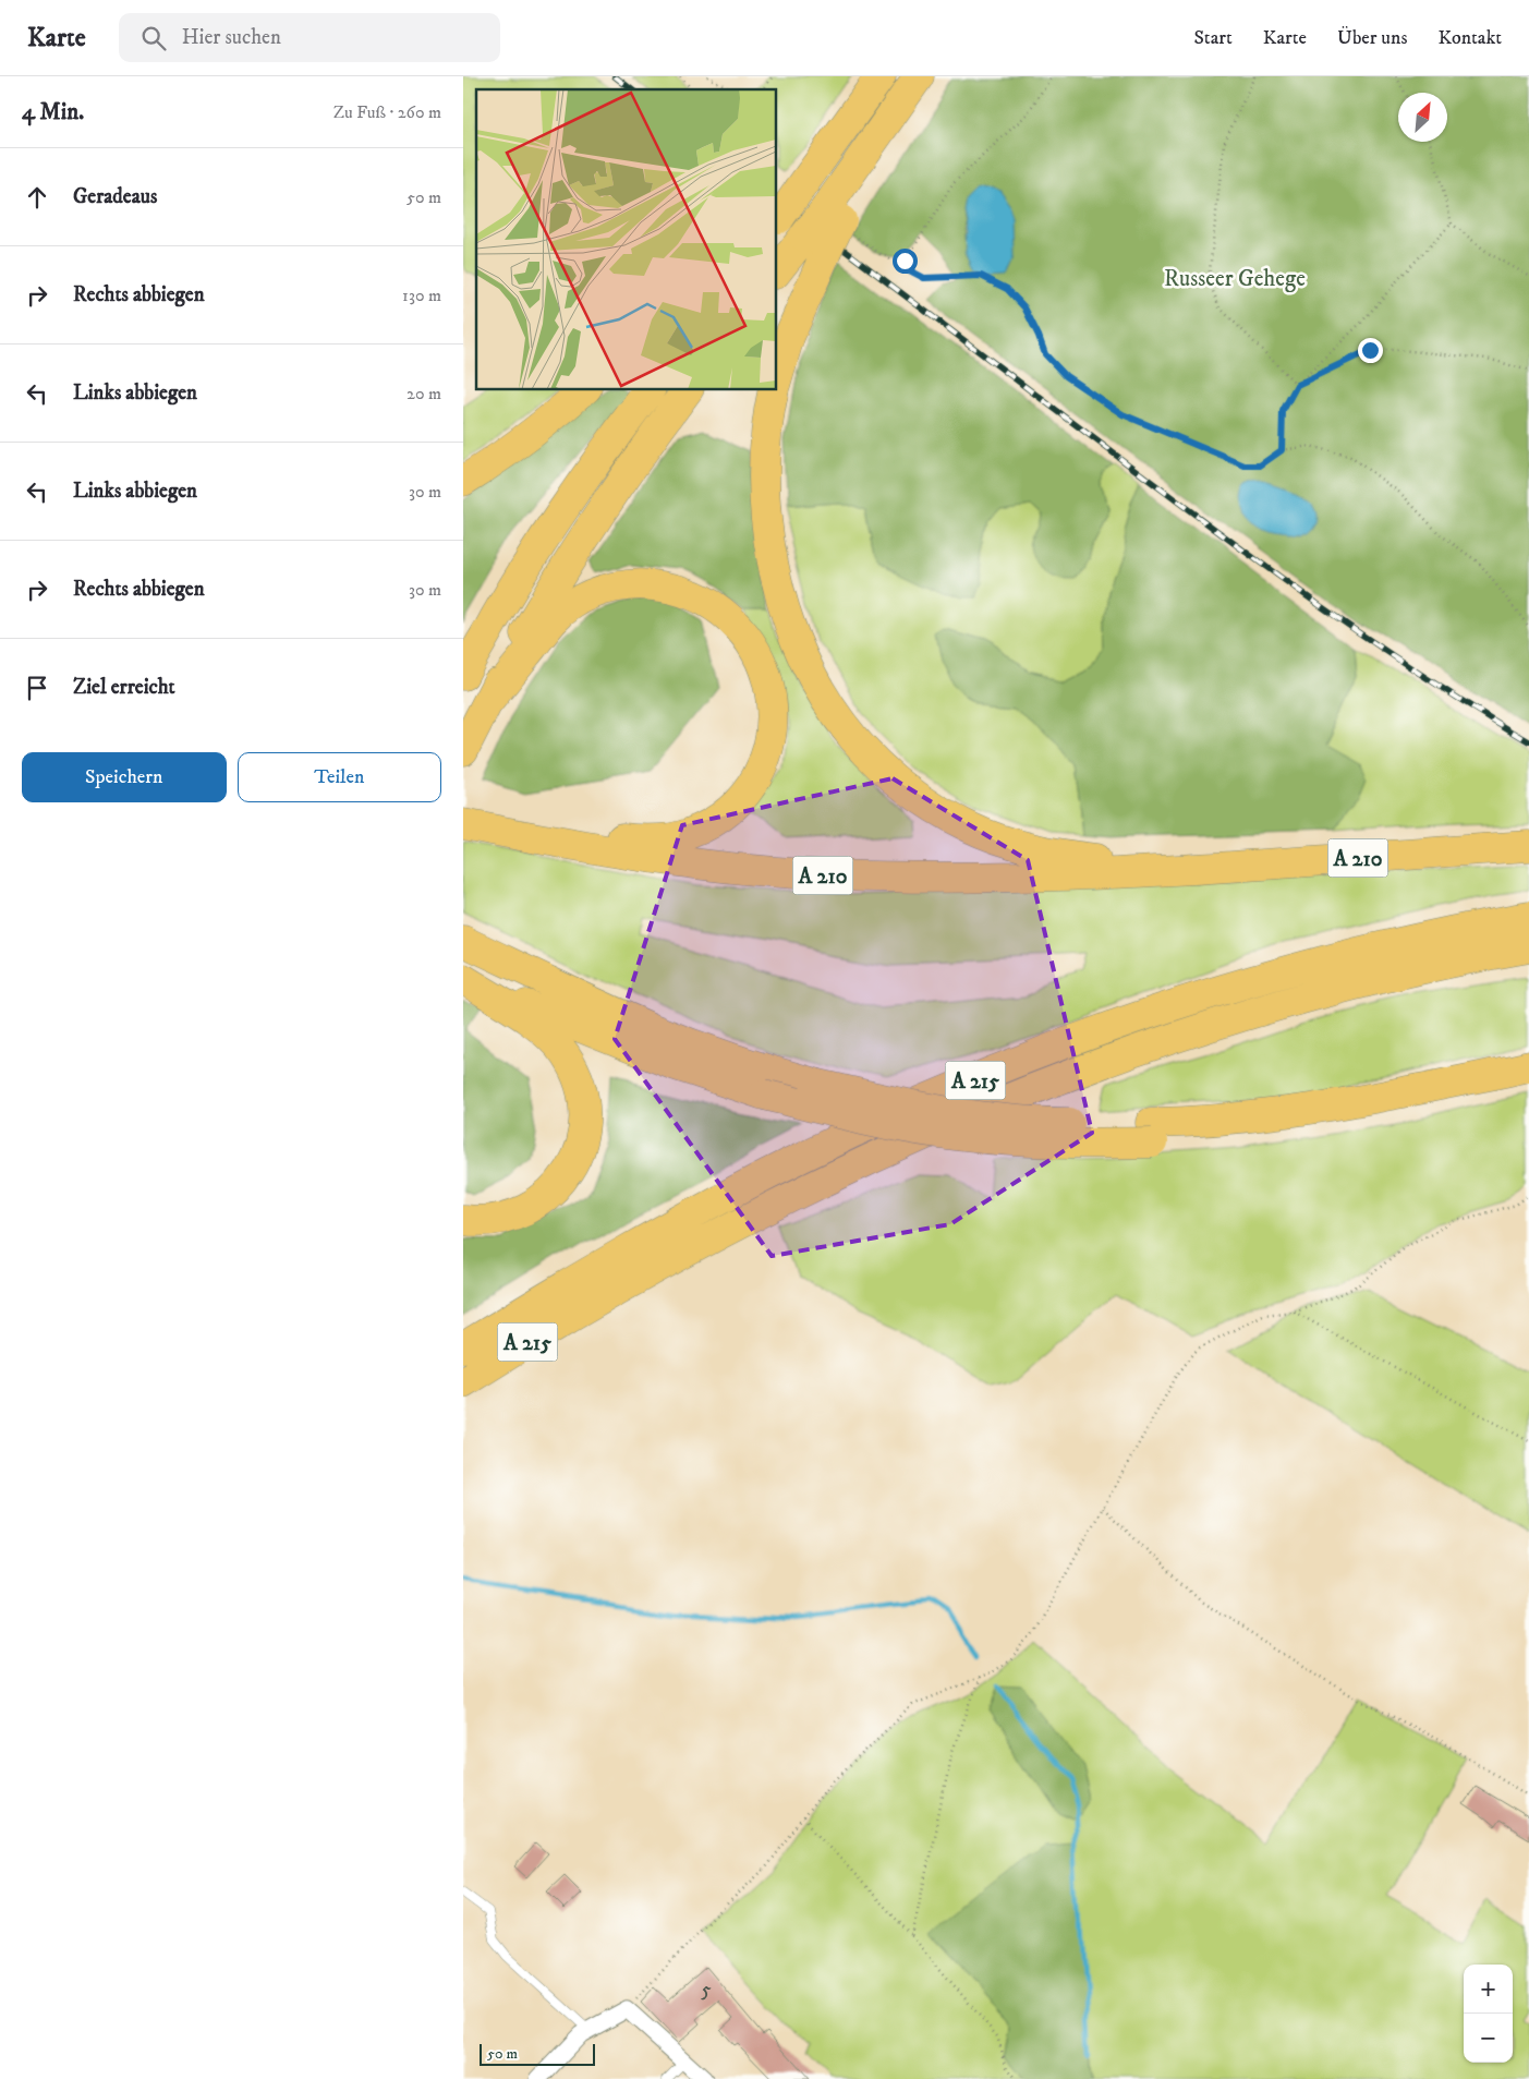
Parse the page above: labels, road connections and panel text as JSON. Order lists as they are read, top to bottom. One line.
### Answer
{"streets":{"highway":["A 210","A 215"]},"parks":["Russeer Gehege"],"house_numbers":["5"],"scale_bar":"50 m","north":"top right","page":{"header":"Karte","search":"Hier suchen","nav":["Start","Karte","Über uns","Kontakt"],"heading":["4 Min.","Zu Fuß · 260 m"],"list":[["Geradeaus","50 m"],["Rechts abbiegen","130 m"],["Links abbiegen","20 m"],["Links abbiegen","30 m"],["Rechts abbiegen","30 m"],"Ziel erreicht"],"buttons":["Speichern","Teilen"],"map_buttons":["+","−"],"scale":"50 m"}}
